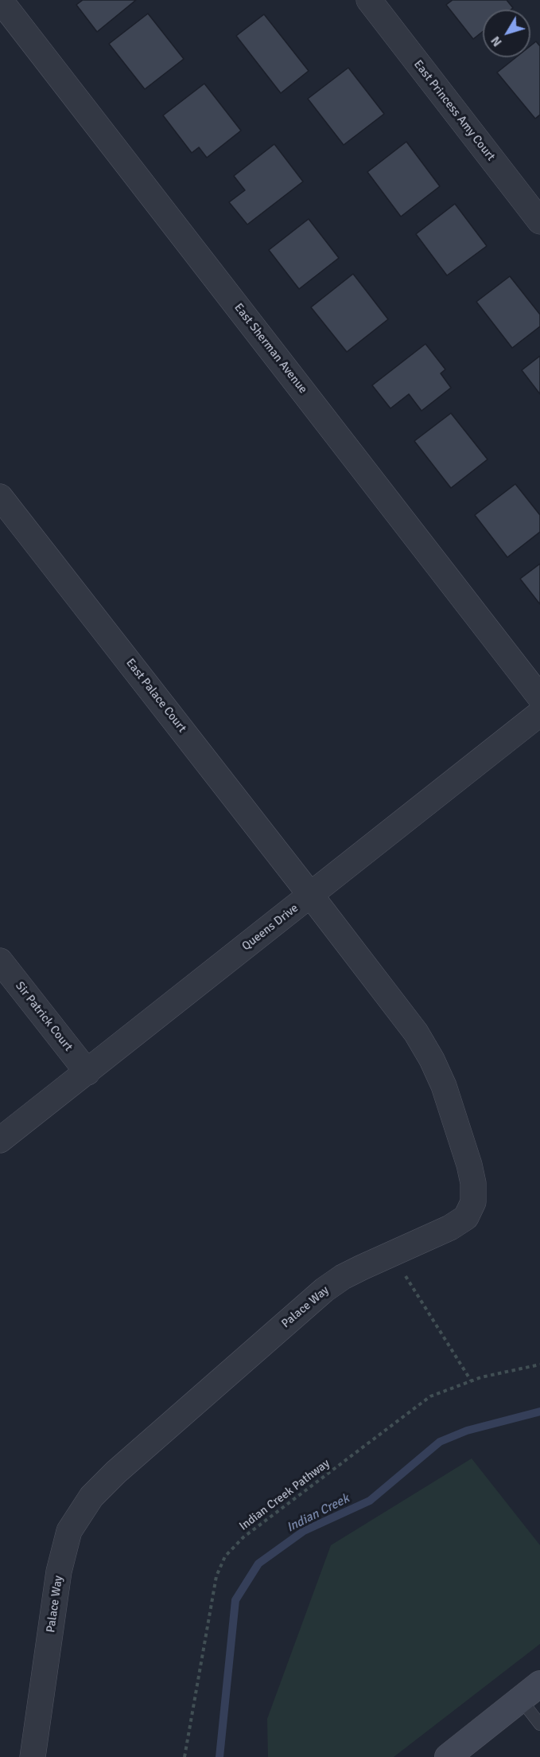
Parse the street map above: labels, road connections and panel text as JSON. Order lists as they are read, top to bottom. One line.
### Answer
{"streets":{"street":["East Princess Amy Court","East Sherman Avenue","East Palace Court","Queens Drive","Sir Patrick Court","Palace Way"],"path":["Indian Creek Pathway"]},"crossings":[["East Palace Court","Queens Drive"],["East Palace Court","Palace Way"],["Queens Drive","Sir Patrick Court"],["Queens Drive","Palace Way"]],"water":["Indian Creek"],"north":"bottom left"}
